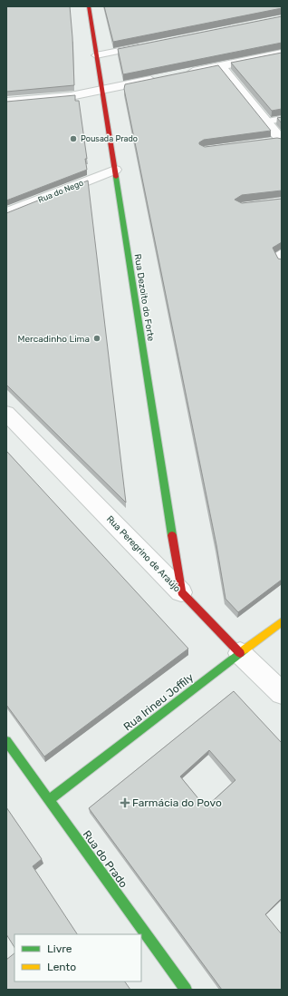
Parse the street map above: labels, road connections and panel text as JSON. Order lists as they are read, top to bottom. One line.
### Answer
{"streets":{"main road":["Rua Dezoito do Forte","Rua Peregrino de Araújo","Rua Irineu Joffily","Rua do Prado"],"street":["Rua do Nego"]},"crossings":[["Rua do Nego","Rua Dezoito do Forte"],["Rua Dezoito do Forte","Rua Peregrino de Araújo"],["Rua Peregrino de Araújo","Rua Irineu Joffily"],["Rua Irineu Joffily","Rua do Prado"]],"places":{"other":["Pousada Prado","Mercadinho Lima"],"health":["Farmácia do Povo"]},"legend":["Livre","Lento"]}
